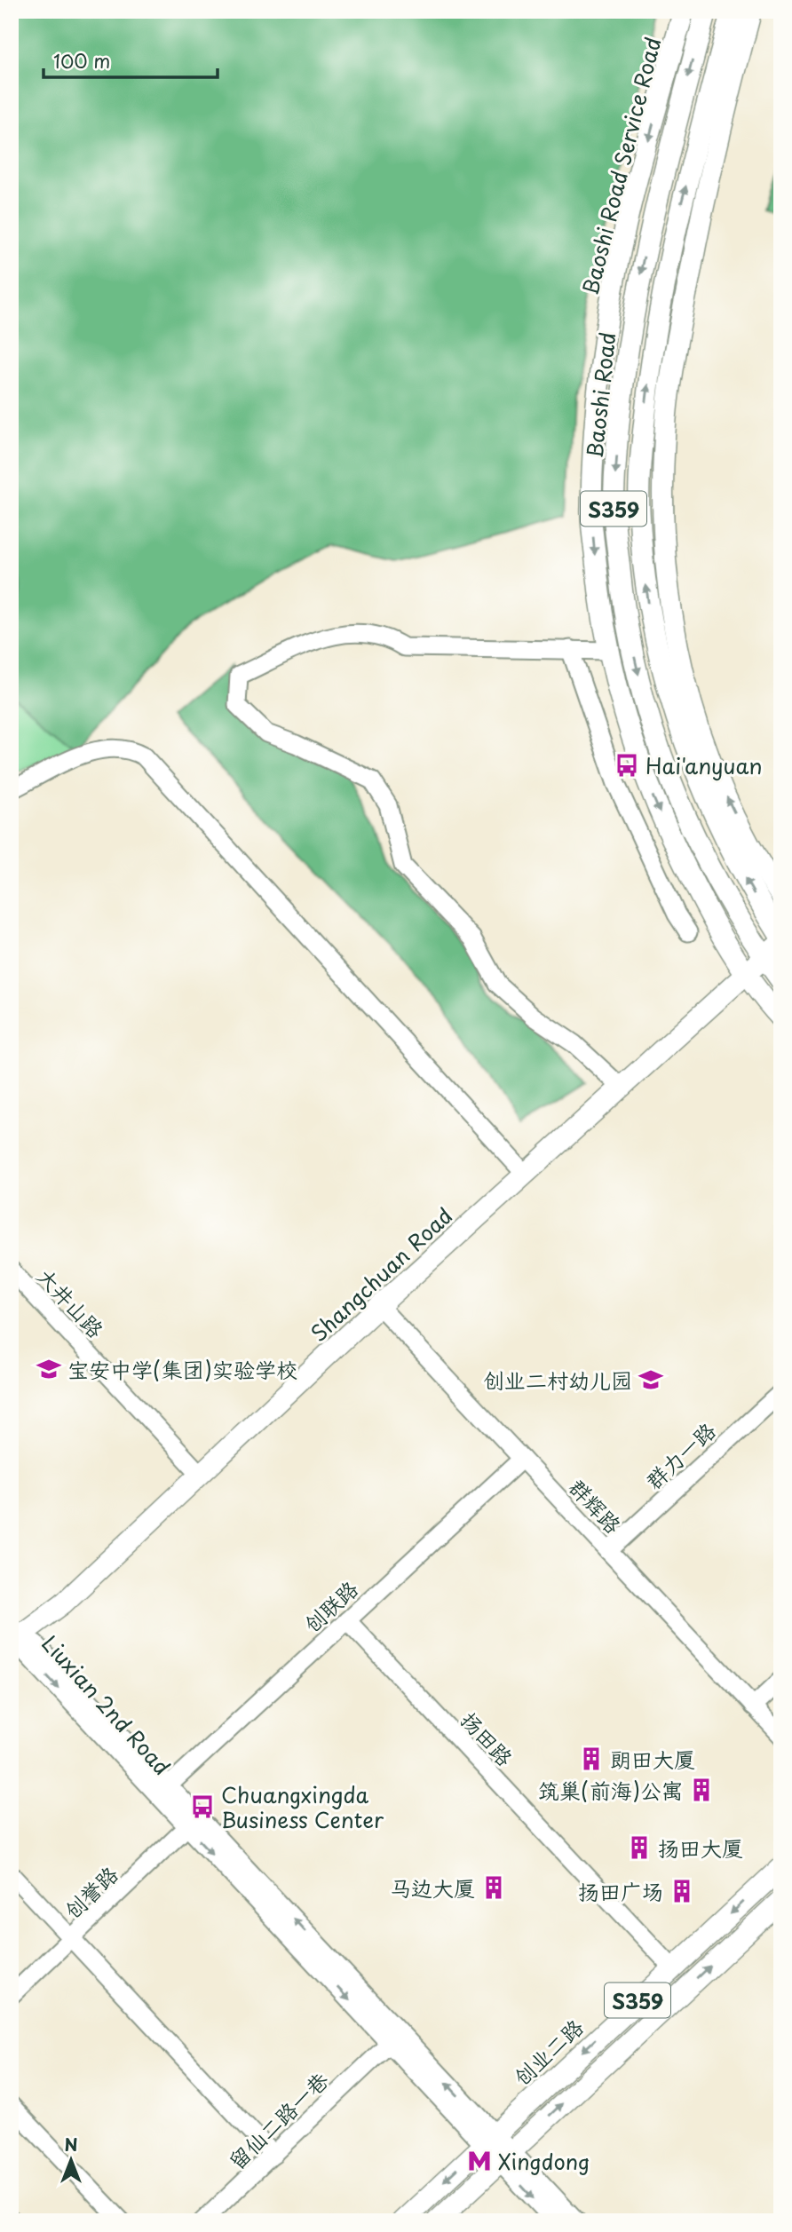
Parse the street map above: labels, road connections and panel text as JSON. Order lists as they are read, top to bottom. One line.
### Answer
{"streets":{"main road":["Baoshi Road Service Road","Baoshi Road","S359","Shangchuan Road","创业二路"],"street":["大井山路","群力一路","群辉路","创联路","Liuxian 2nd Road","扬田路","创誉路","留仙二路一巷"]},"crossings":[["Baoshi Road Service Road","Shangchuan Road"],["Baoshi Road","Shangchuan Road"],["S359","Liuxian 2nd Road"],["Shangchuan Road","大井山路"],["Shangchuan Road","群辉路"],["Shangchuan Road","Liuxian 2nd Road"],["群力一路","群辉路"],["群辉路","创联路"],["创联路","Liuxian 2nd Road"],["创联路","扬田路"],["Liuxian 2nd Road","创誉路"],["Liuxian 2nd Road","创业二路"],["扬田路","创业二路"]],"places":{"bus stop":["Hai'anyuan","Chuangxingda Business Center"],"school or university":["宝安中学(集团)实验学校","创业二村幼儿园"],"building":["朗田大厦","筑巢(前海)公寓","扬田大厦","马边大厦","扬田广场"],"metro station":["Xingdong"]},"scale_bar":"100 m","north":"top"}
